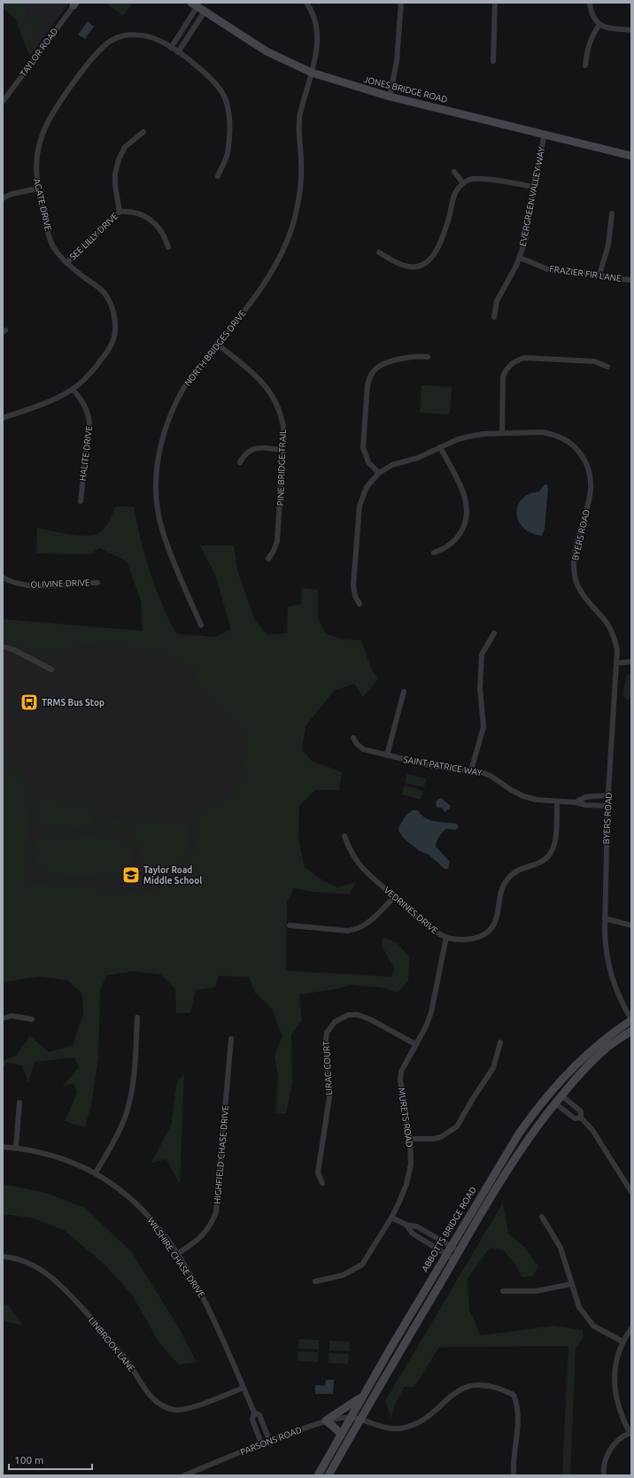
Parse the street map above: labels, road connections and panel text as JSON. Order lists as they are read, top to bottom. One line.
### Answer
{"streets":{"main road":["JONES BRIDGE ROAD","ABBOTTS BRIDGE ROAD"],"street":["TAYLOR ROAD","EVERGREEN VALLEY WAY","AGATE DRIVE","SEE LILLY DRIVE","FRAZIER FIR LANE","NORTH BRIDGES DRIVE","HALITE DRIVE","PINE BRIDGE TRAIL","BYERS ROAD","OLIVINE DRIVE","SAINT PATRICE WAY","VEDRINES DRIVE","LIRAC COURT","MURETS ROAD","HIGHFIELD CHASE DRIVE","WILSHIRE CHASE DRIVE","LINBROOK LANE","PARSONS ROAD"]},"crossings":[["JONES BRIDGE ROAD","EVERGREEN VALLEY WAY"],["JONES BRIDGE ROAD","NORTH BRIDGES DRIVE"],["EVERGREEN VALLEY WAY","FRAZIER FIR LANE"],["AGATE DRIVE","SEE LILLY DRIVE"],["AGATE DRIVE","HALITE DRIVE"],["NORTH BRIDGES DRIVE","PINE BRIDGE TRAIL"],["BYERS ROAD","SAINT PATRICE WAY"],["BYERS ROAD","ABBOTTS BRIDGE ROAD"],["SAINT PATRICE WAY","VEDRINES DRIVE"],["VEDRINES DRIVE","MURETS ROAD"],["LIRAC COURT","MURETS ROAD"],["HIGHFIELD CHASE DRIVE","WILSHIRE CHASE DRIVE"],["ABBOTTS BRIDGE ROAD","PARSONS ROAD"],["WILSHIRE CHASE DRIVE","LINBROOK LANE"],["WILSHIRE CHASE DRIVE","PARSONS ROAD"]],"places":{"bus stop":["TRMS Bus Stop"],"school or university":["Taylor Road Middle School"]},"scale_bar":"100 m"}
